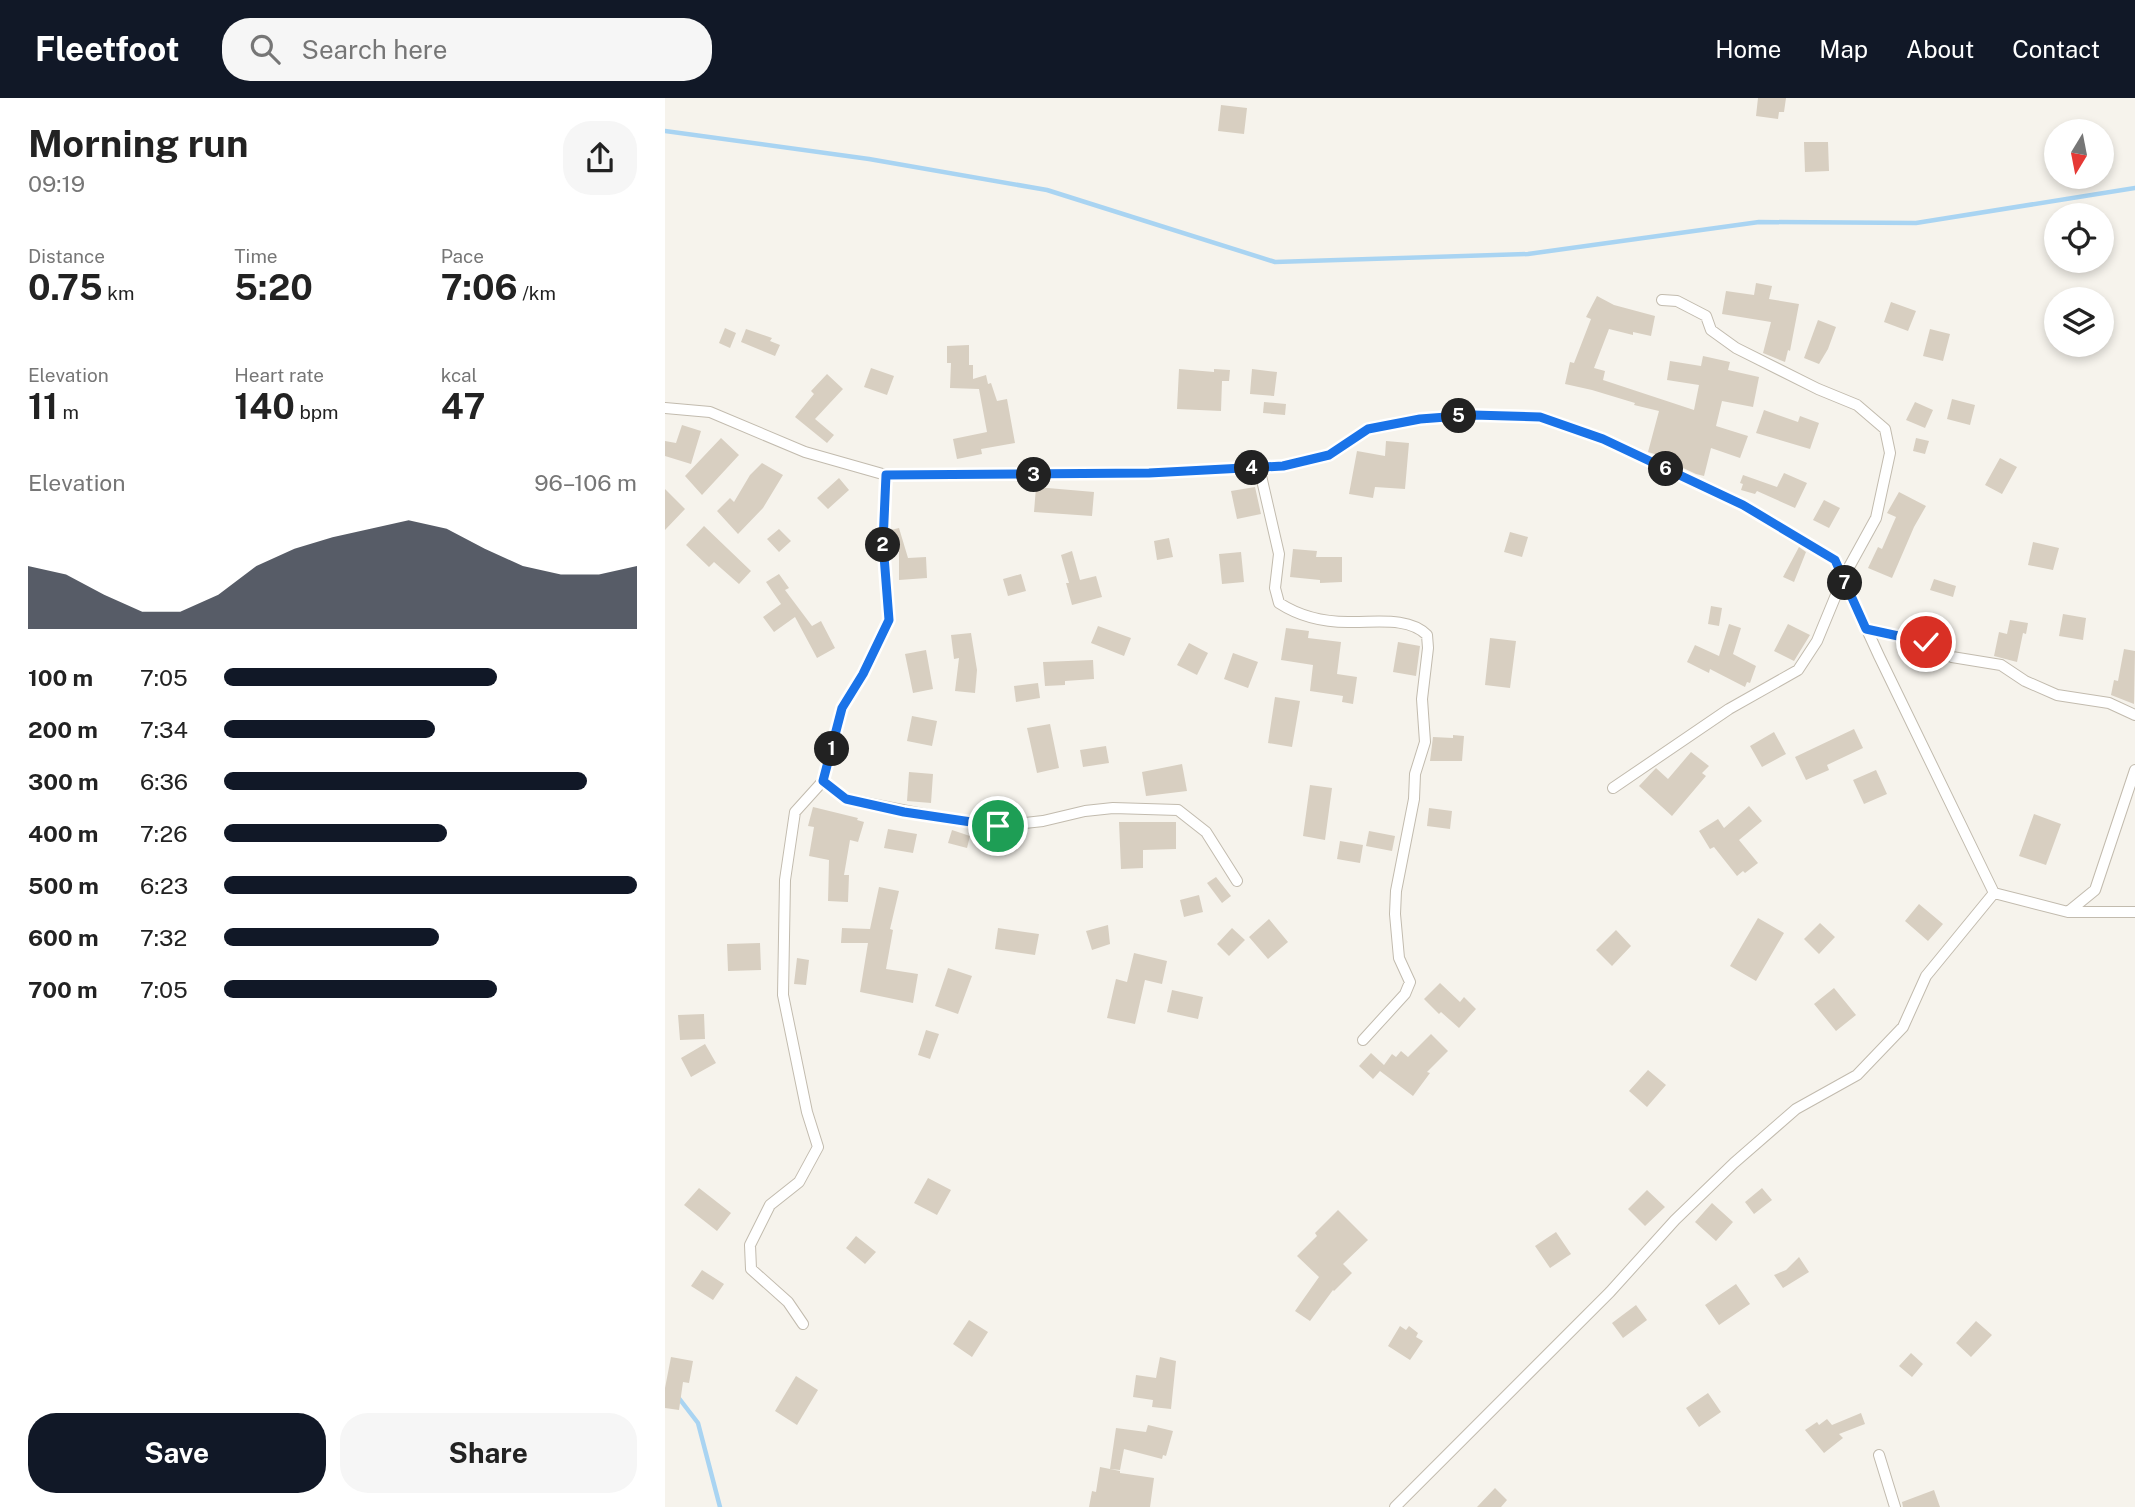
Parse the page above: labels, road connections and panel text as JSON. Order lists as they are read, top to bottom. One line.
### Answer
{"north":"bottom","page":{"header":"Fleetfoot","search":"Search here","nav":["Home","Map","About","Contact"],"heading":["Morning run","09:19"],"stats":[["Distance","0.75 km"],["Time","5:20"],["Pace","7:06 /km"],["Elevation","11 m"],["Heart rate","140 bpm"],["kcal","47"]],"pins":["5","4","6","3","2","7","1"],"chart":["Elevation","96–106 m"],"list":[{"name":"100 m","note":"7:05"},{"name":"200 m","note":"7:34"},{"name":"300 m","note":"6:36"},{"name":"400 m","note":"7:26"},{"name":"500 m","note":"6:23"},{"name":"600 m","note":"7:32"},{"name":"700 m","note":"7:05"}],"buttons":["Save","Share"]}}
